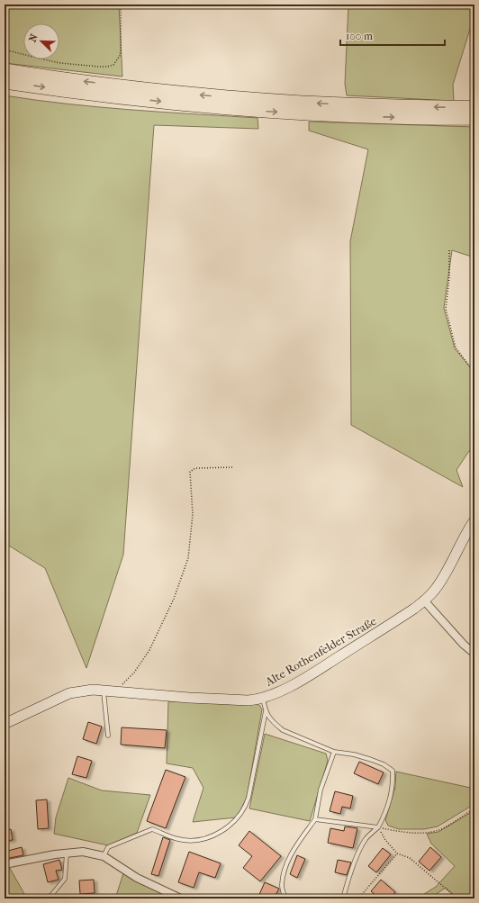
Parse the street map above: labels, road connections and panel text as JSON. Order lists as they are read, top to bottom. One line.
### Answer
{"streets":{"street":["Alte Rothenfelder Straße"]},"scale_bar":"100 m","north":"top left"}
